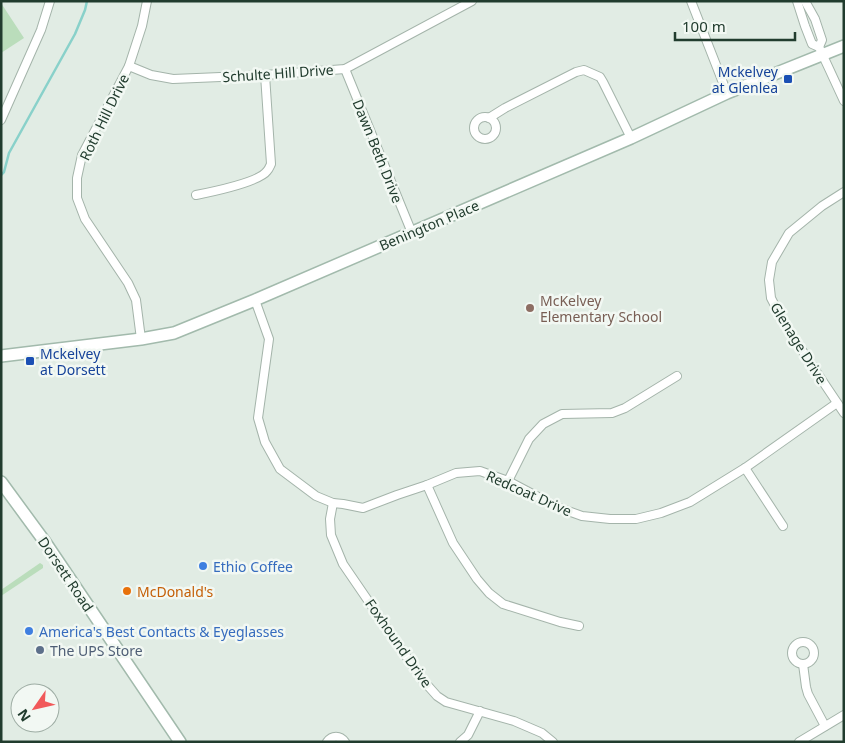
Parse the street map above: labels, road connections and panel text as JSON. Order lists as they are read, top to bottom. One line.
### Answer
{"streets":{"main road":["Benington Place","Dorsett Road"],"street":["Schulte Hill Drive","Roth Hill Drive","Dawn Beth Drive","Glenage Drive","Redcoat Drive","Foxhound Drive"]},"crossings":[["Schulte Hill Drive","Roth Hill Drive"],["Schulte Hill Drive","Dawn Beth Drive"],["Roth Hill Drive","Benington Place"],["Dawn Beth Drive","Benington Place"],["Benington Place","Redcoat Drive"],["Glenage Drive","Redcoat Drive"],["Redcoat Drive","Foxhound Drive"]],"places":{"transit":["Mckelvey at Glenlea","Mckelvey at Dorsett"],"other":["McKelvey Elementary School","Ethio Coffee","McDonald's","America's Best Contacts & Eyeglasses","The UPS Store"]},"scale_bar":"100 m","north":"bottom left"}
